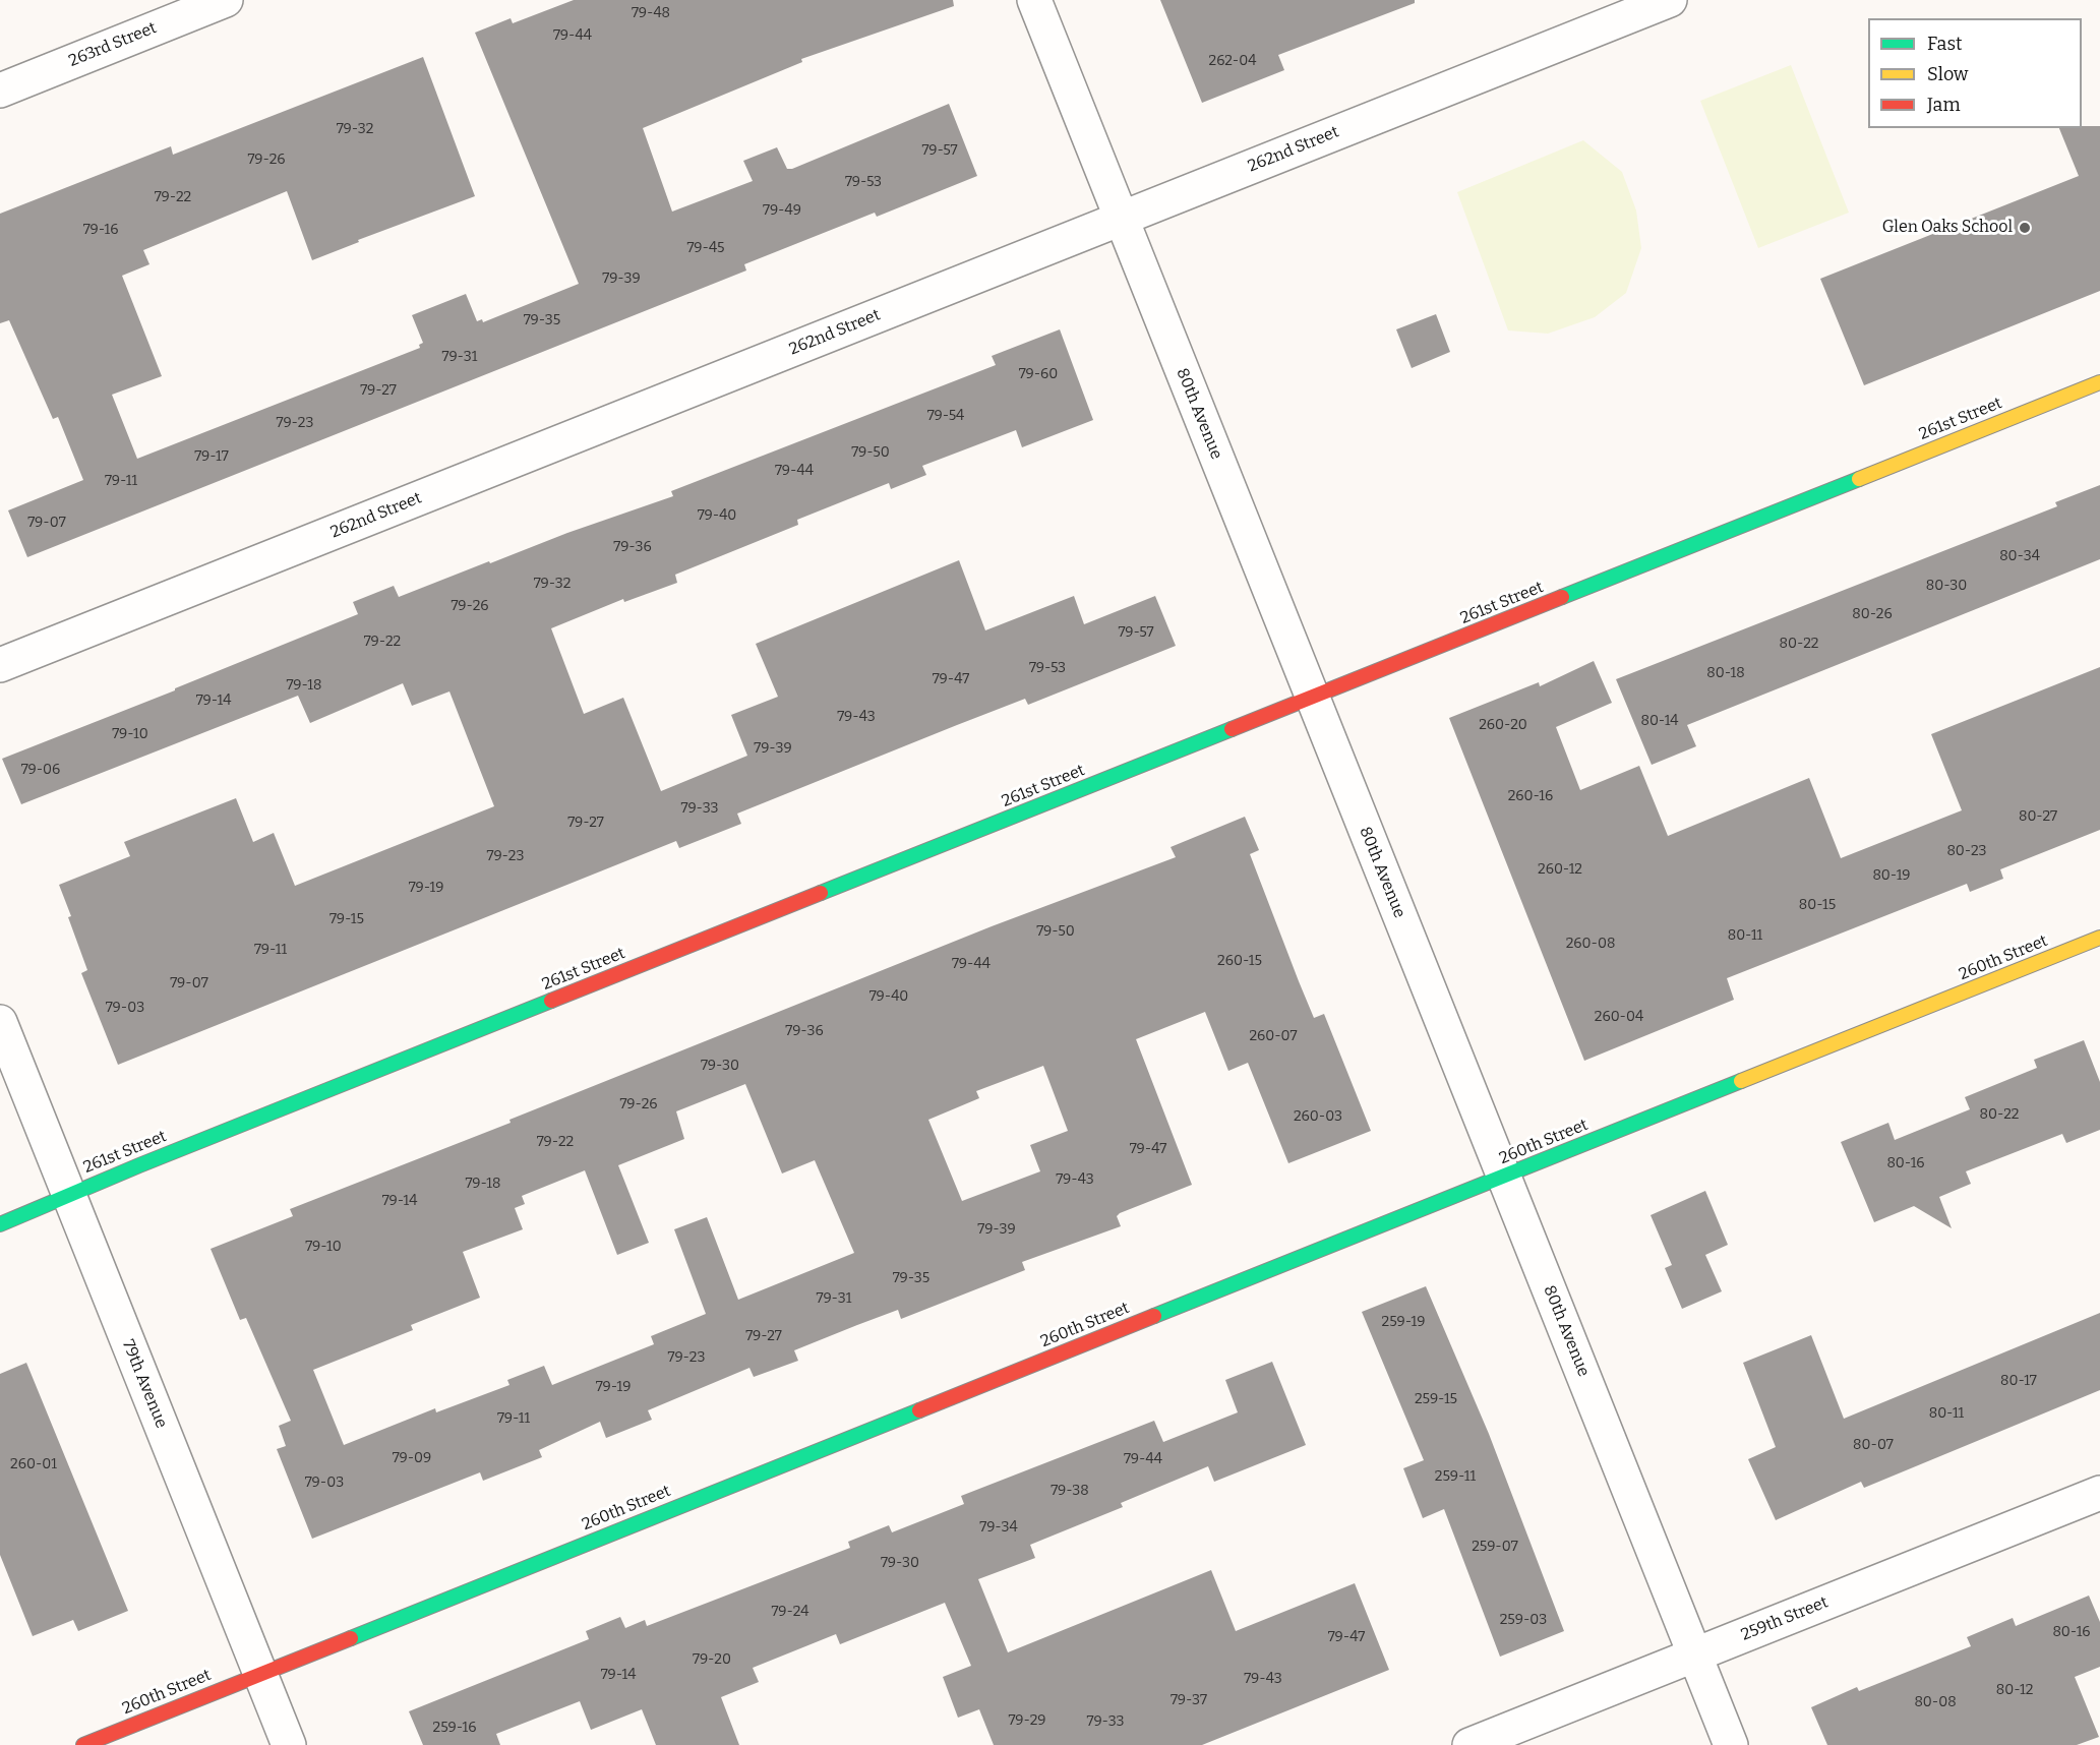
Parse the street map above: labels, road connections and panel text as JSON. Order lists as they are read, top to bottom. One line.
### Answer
{"streets":{"street":["263rd Street","262nd Street","80th Avenue","261st Street","260th Street","79th Avenue","259th Street"]},"crossings":[["262nd Street","80th Avenue"],["80th Avenue","261st Street"],["80th Avenue","260th Street"],["80th Avenue","259th Street"],["261st Street","79th Avenue"],["260th Street","79th Avenue"]],"places":["Glen Oaks School"],"house_numbers":["79-48","79-44","262-04","79-32","79-57","79-26","79-53","79-22","79-49","79-16","79-45","79-39","79-35","79-31","79-60","79-27","79-54","79-23","79-50","79-17","79-44","79-11","79-40","79-07","79-36","80-34","79-32","80-30","79-26","80-26","79-57","79-22","80-22","79-53","80-18","79-47","79-18","79-14","79-43","80-14","260-20","79-10","79-39","79-06","260-16","79-33","80-27","79-27","80-23","79-23","260-12","80-19","79-19","80-15","79-15","79-50","80-11","260-08","79-11","260-15","79-44","79-07","79-40","79-03","260-04","79-36","260-07","79-30","79-26","80-22","260-03","79-22","79-47","80-16","79-43","79-18","79-14","79-39","79-10","79-35","79-31","259-19","79-27","79-23","80-17","79-19","259-15","80-11","79-11","80-07","79-09","79-44","260-01","259-11","79-03","79-38","79-34","259-07","79-30","79-24","259-03","80-16","79-47","79-20","79-14","79-43","80-12","79-37","80-08","79-29","79-33","259-16"],"legend":["Fast","Slow","Jam"]}
